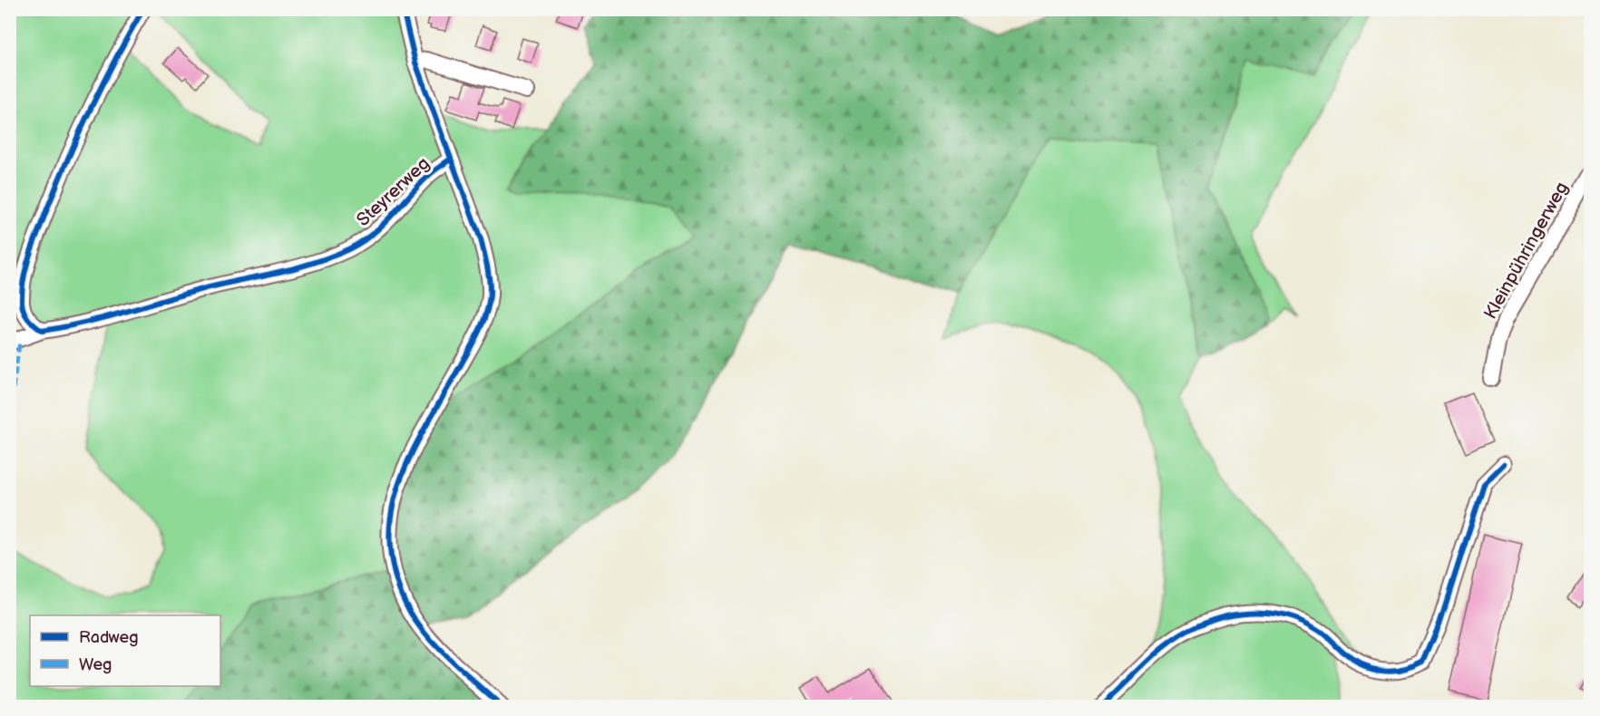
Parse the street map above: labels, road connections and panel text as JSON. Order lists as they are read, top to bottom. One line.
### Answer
{"streets":{"street":["Steyrerweg","Kleinpühringerweg"]},"legend":["Radweg","Weg"]}
